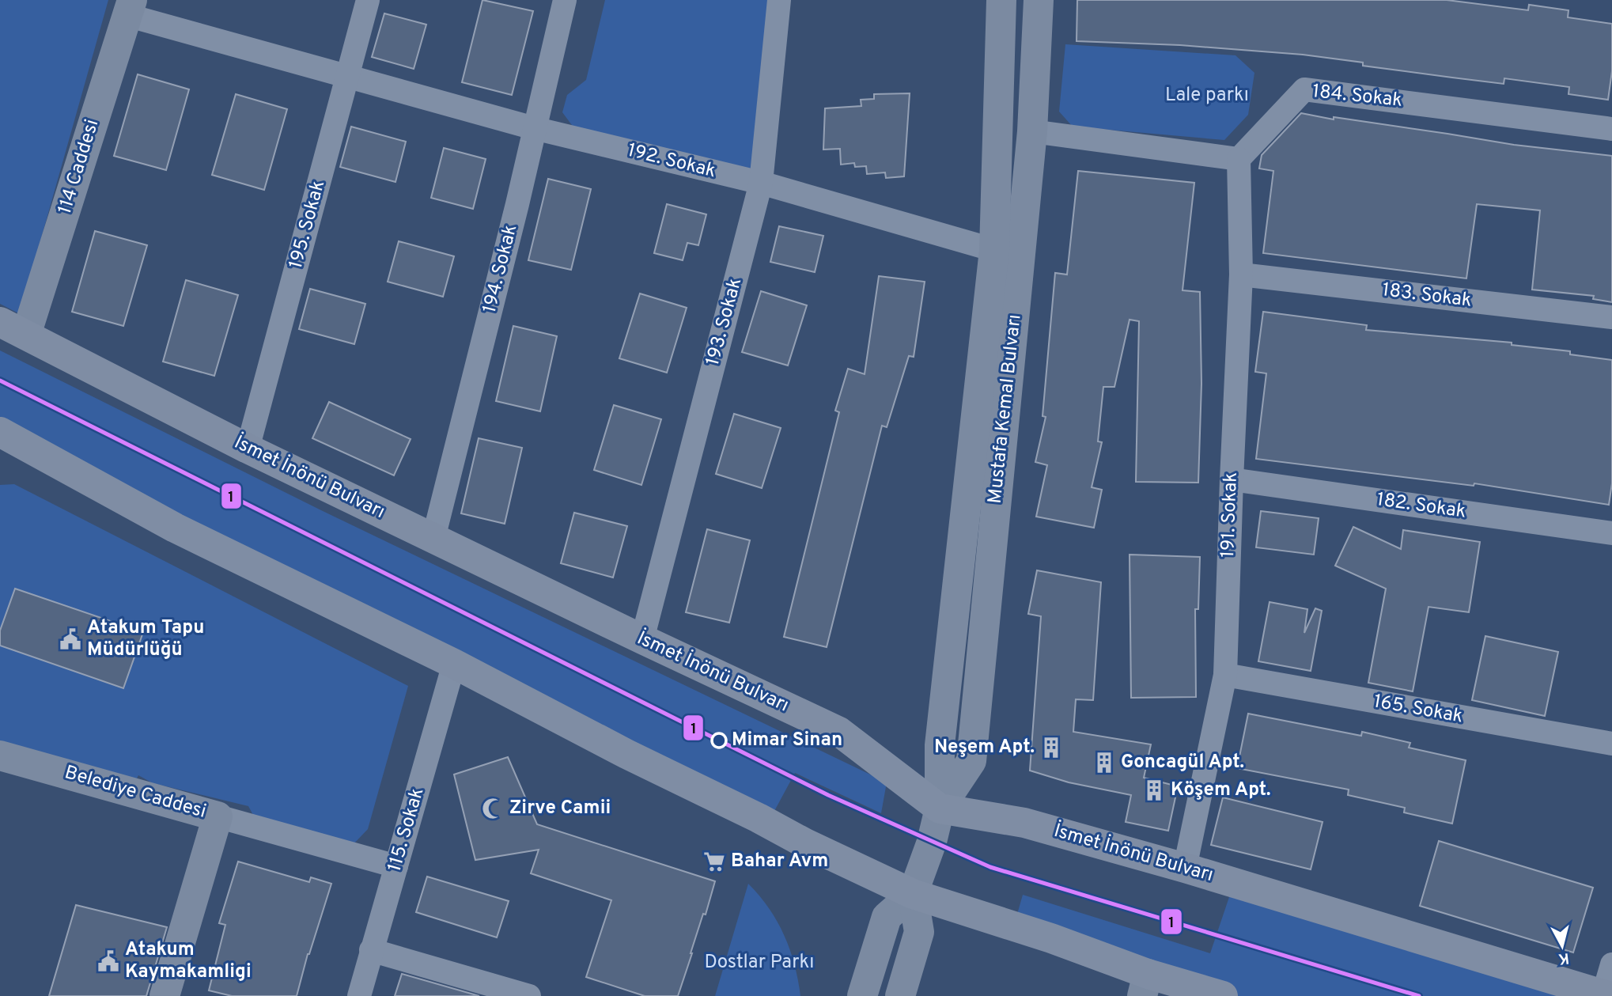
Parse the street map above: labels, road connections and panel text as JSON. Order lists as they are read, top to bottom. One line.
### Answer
{"streets":{"main road":["114 Caddesi","Mustafa Kemal Bulvarı","İsmet İnönü Bulvarı","Belediye Caddesi"],"street":["184. Sokak","192. Sokak","195. Sokak","194. Sokak","183. Sokak","193. Sokak","182. Sokak","191. Sokak","165. Sokak","115. Sokak"]},"crossings":[["184. Sokak","191. Sokak"],["192. Sokak","114 Caddesi"],["192. Sokak","195. Sokak"],["192. Sokak","194. Sokak"],["192. Sokak","193. Sokak"],["192. Sokak","Mustafa Kemal Bulvarı"],["114 Caddesi","İsmet İnönü Bulvarı"],["195. Sokak","İsmet İnönü Bulvarı"],["194. Sokak","İsmet İnönü Bulvarı"],["183. Sokak","191. Sokak"],["193. Sokak","İsmet İnönü Bulvarı"],["Mustafa Kemal Bulvarı","İsmet İnönü Bulvarı"],["İsmet İnönü Bulvarı","191. Sokak"],["182. Sokak","191. Sokak"],["191. Sokak","165. Sokak"]],"parks":["Lale parkı","Dostlar Parkı"],"places":{"public building":["Atakum Tapu Müdürlüğü","Atakum Kaymakamligi"],"other":["Mimar Sinan"],"building":["Neşem Apt.","Goncagül Apt.","Köşem Apt."],"mosque":["Zirve Camii"],"supermarket":["Bahar Avm"]},"lines":["transit line 1"],"north":"bottom"}
